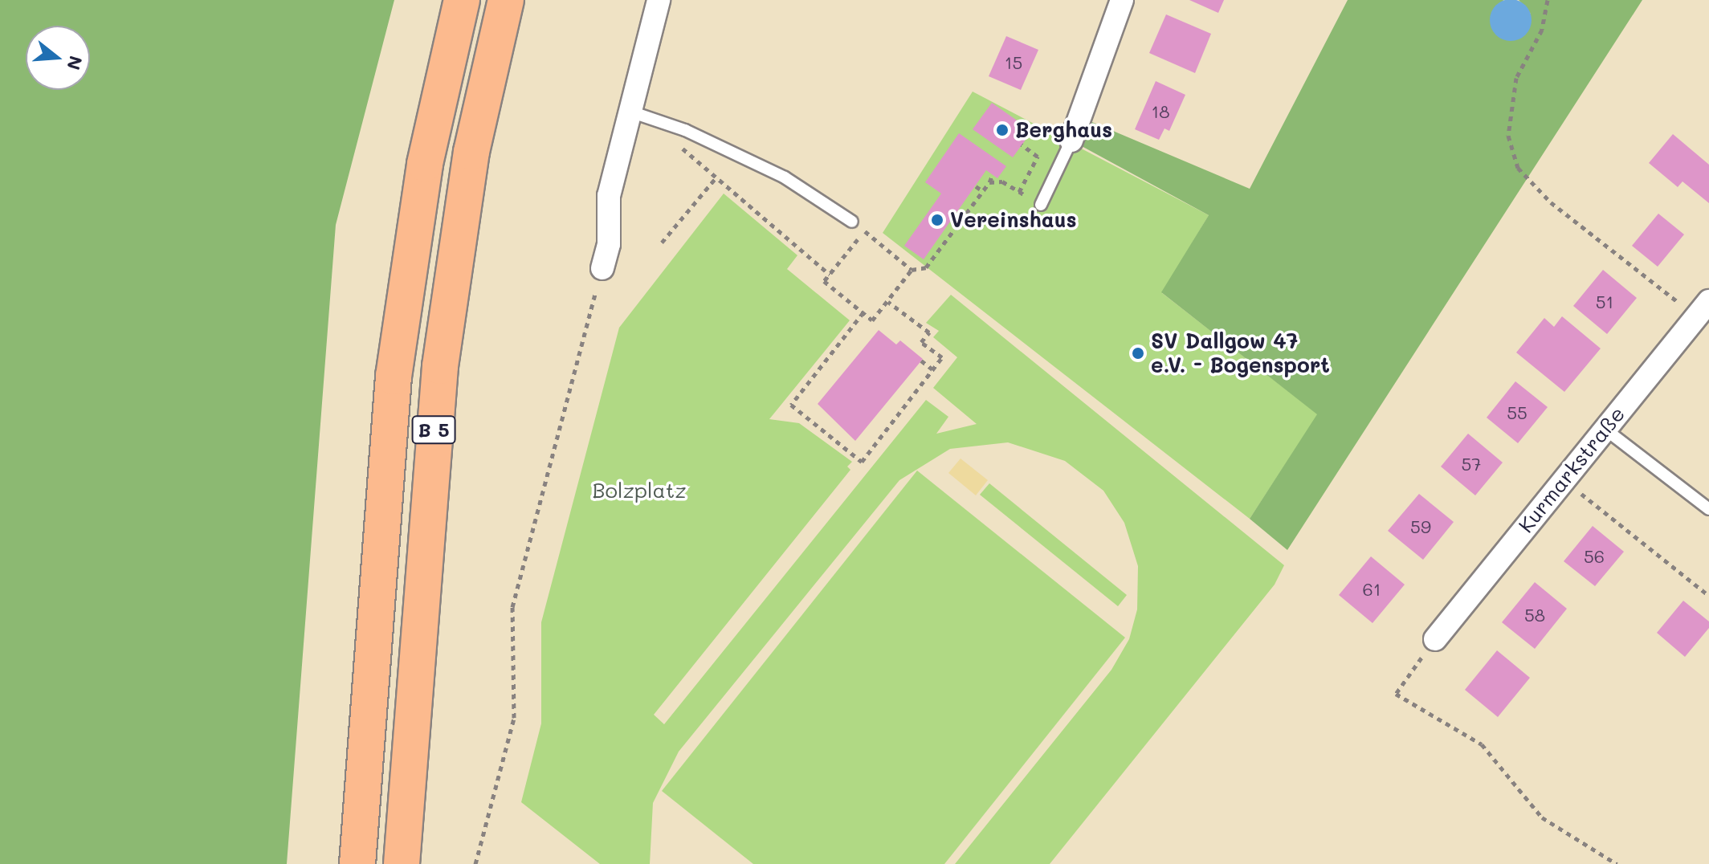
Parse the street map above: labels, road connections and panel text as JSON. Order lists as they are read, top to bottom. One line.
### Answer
{"streets":{"highway":["B 5"],"street":["Kurmarkstraße"]},"parks":["Bolzplatz"],"places":["Berghaus","Vereinshaus","SV Dallgow 47 e.V. - Bogensport"],"house_numbers":["15","18","51","55","57","59","56","61","58"],"north":"right"}
